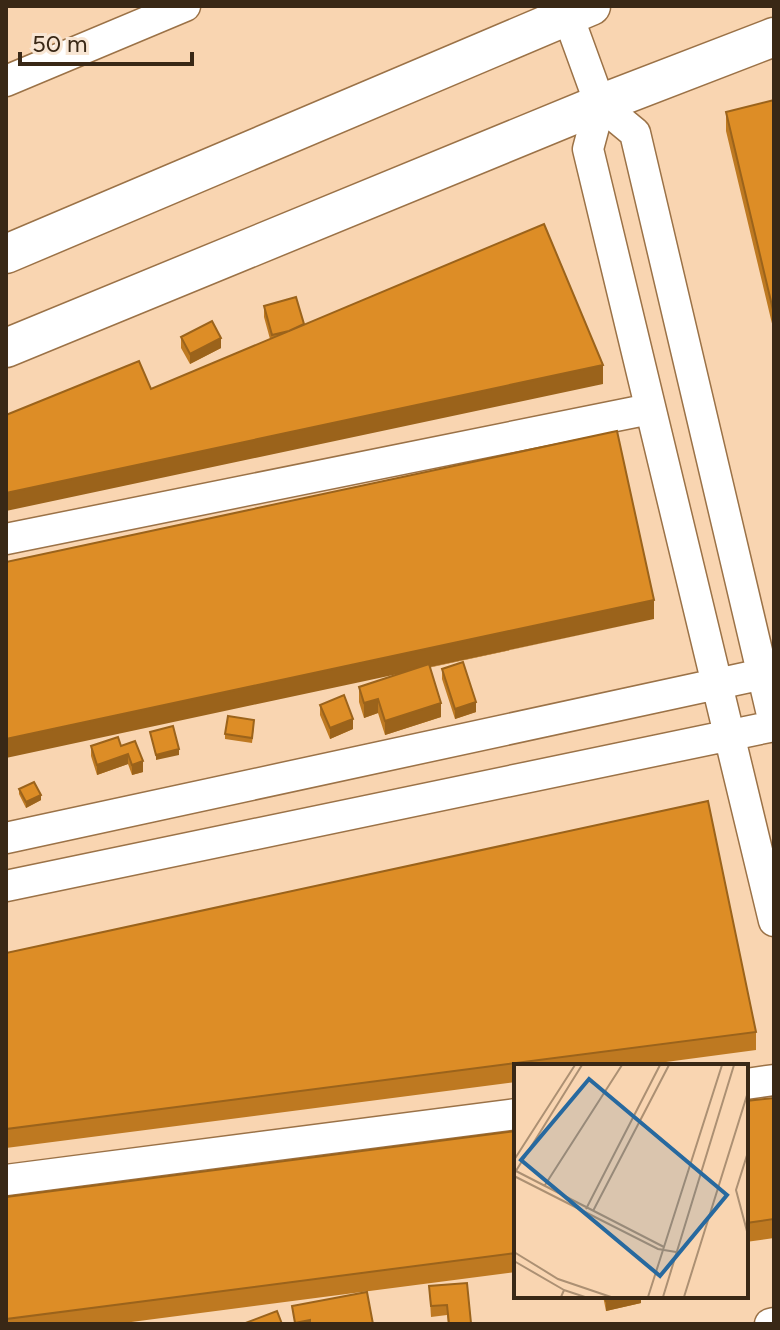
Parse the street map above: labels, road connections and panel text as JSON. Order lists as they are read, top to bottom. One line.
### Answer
{"scale_bar":"50 m"}
